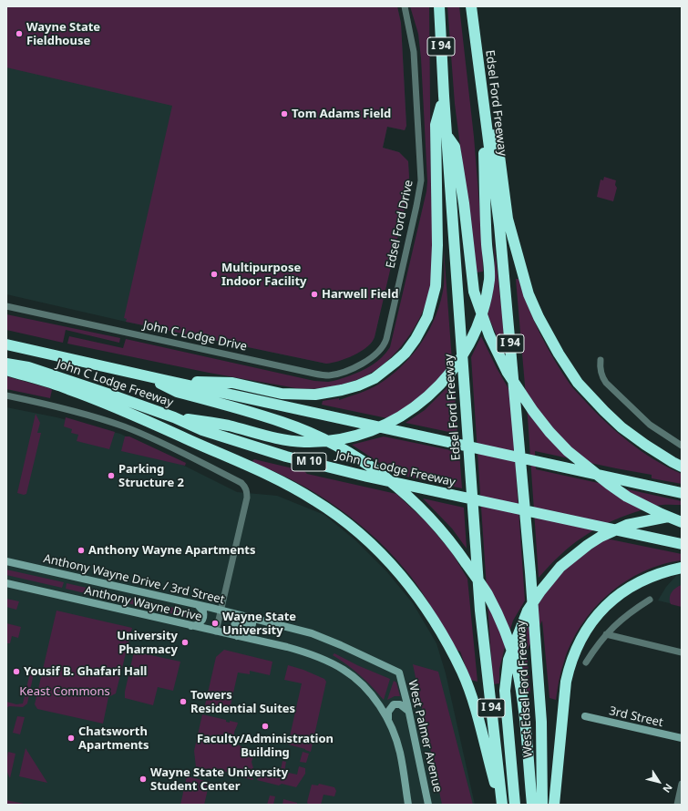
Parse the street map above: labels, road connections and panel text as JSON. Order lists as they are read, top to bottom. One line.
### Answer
{"streets":{"highway":["I 94","Edsel Ford Freeway","John C Lodge Freeway","M 10","West Edsel Ford Freeway"],"street":["Edsel Ford Drive","John C Lodge Drive","Anthony Wayne Drive / 3rd Street","Anthony Wayne Drive","3rd Street","West Palmer Avenue"]},"crossings":[["Edsel Ford Freeway","West Edsel Ford Freeway"],["Edsel Ford Drive","John C Lodge Drive"],["Anthony Wayne Drive / 3rd Street","West Palmer Avenue"]],"parks":["Keast Commons"],"places":["Wayne State Fieldhouse","Tom Adams Field","Multipurpose Indoor Facility","Harwell Field","Parking Structure 2","Anthony Wayne Apartments","Wayne State University","University Pharmacy","Yousif B. Ghafari Hall","Towers Residential Suites","Faculty/Administration Building","Chatsworth Apartments","Wayne State University Student Center"],"north":"bottom right"}
